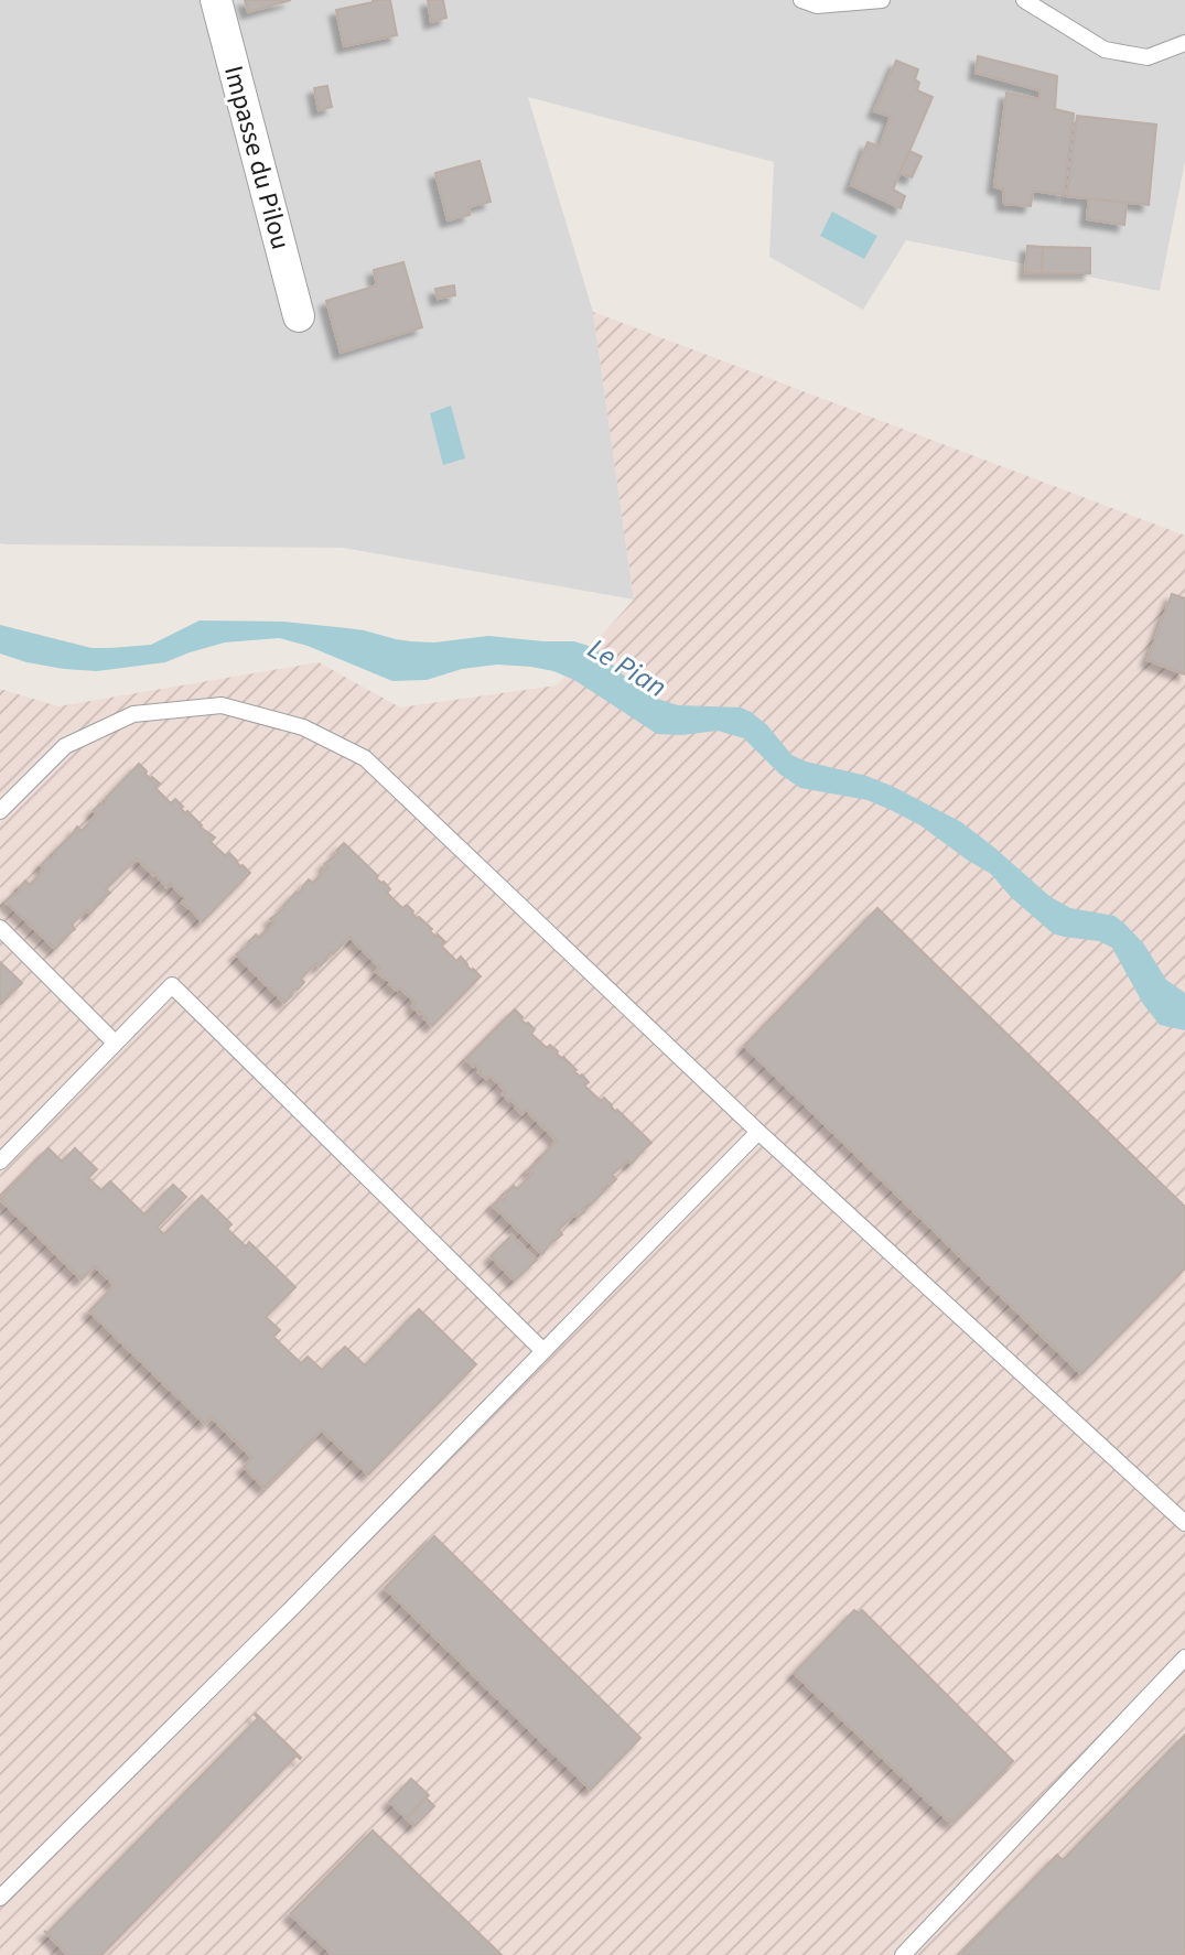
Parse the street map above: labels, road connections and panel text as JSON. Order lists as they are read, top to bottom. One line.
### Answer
{"streets":{"street":["Impasse du Pilou"]},"water":["Le Pian"]}
